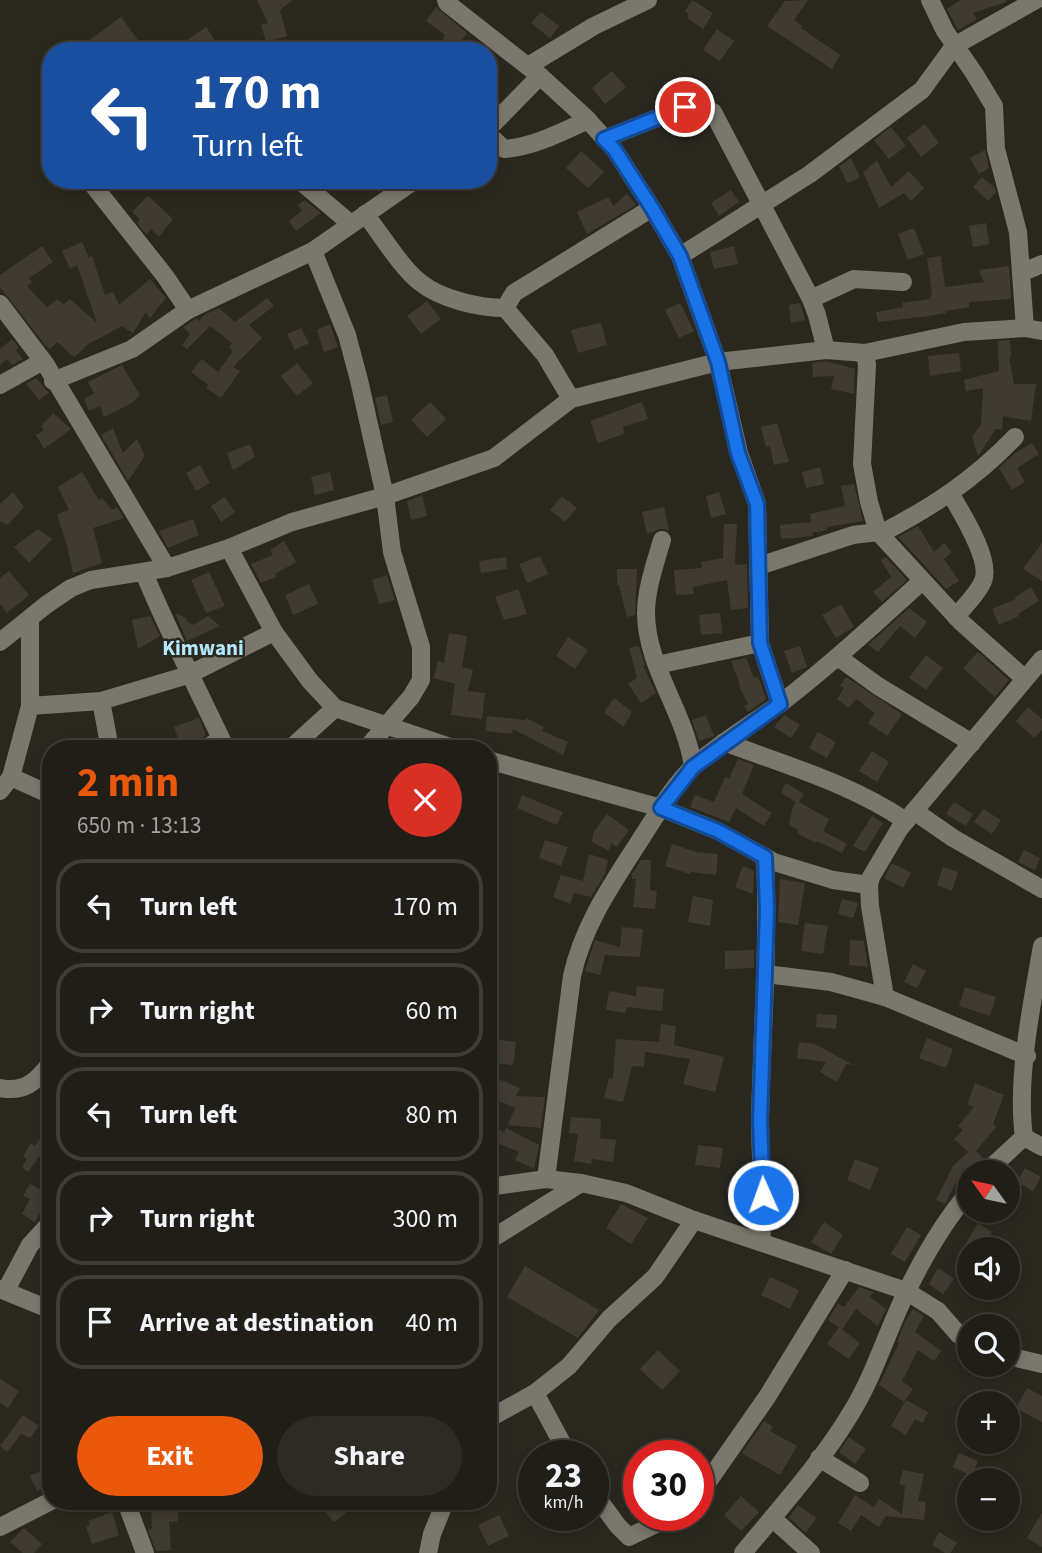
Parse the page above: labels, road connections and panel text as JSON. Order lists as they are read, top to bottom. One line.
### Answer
{"districts":["Kimwani"],"north":"top left","page":{"turn":["170 m","Turn left"],"heading":["2 min","650 m · 13:13"],"list":[{"name":"Turn left","value":"170 m"},{"name":"Turn right","value":"60 m"},{"name":"Turn left","value":"80 m"},{"name":"Turn right","value":"300 m"},{"name":"Arrive at destination","value":"40 m"}],"map_buttons":["+","−"],"buttons":["Exit","Share"],"speed":"23 km/h","limit":"30"}}
